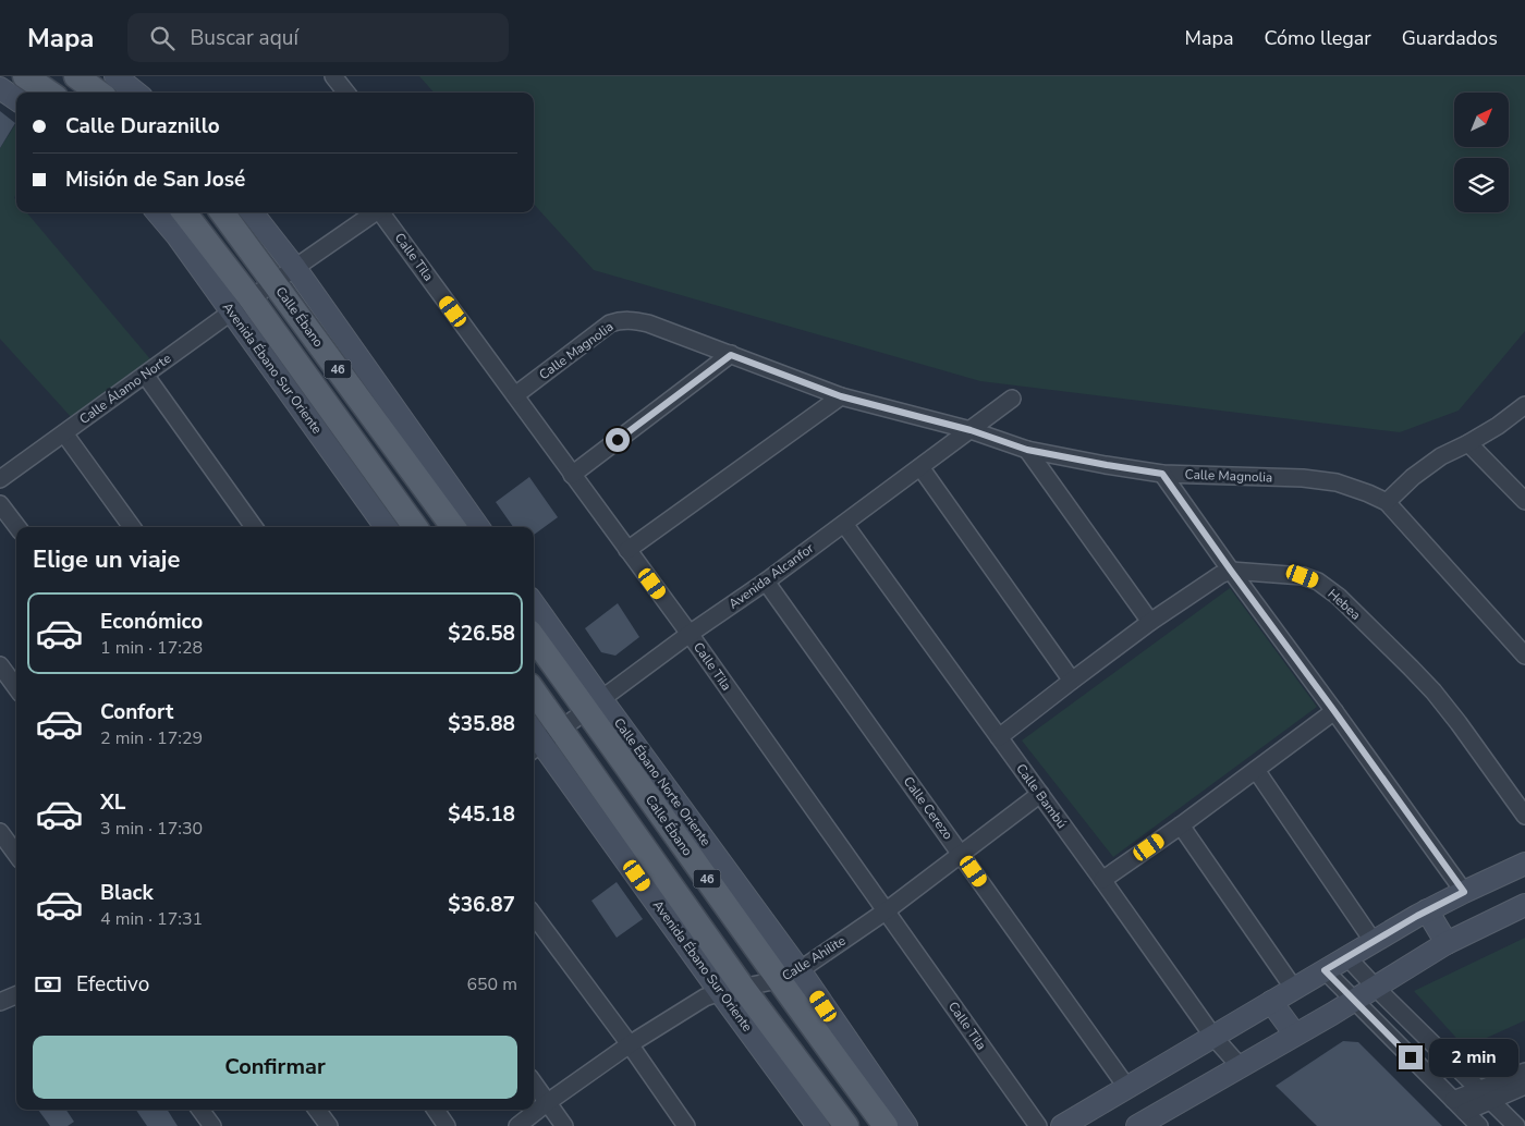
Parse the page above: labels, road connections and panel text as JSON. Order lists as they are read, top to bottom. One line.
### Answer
{"streets":{"main road":["Calle Ébano","46"],"street":["Calle Tila","Calle Magnolia","Avenida Ébano Sur Oriente","Calle Álamo Norte","Avenida Alcanfor","Hebea","Calle Bambú","Calle Cerezo","Calle Ahilite"]},"crossings":[["Calle Tila","Calle Magnolia"],["Calle Tila","Avenida Alcanfor"],["Calle Tila","Calle Ahilite"],["Calle Ébano","Calle Álamo Norte"],["Calle Ébano","Avenida Alcanfor"],["Calle Ébano","Calle Ahilite"],["Calle Magnolia","Avenida Alcanfor"],["Avenida Ébano Sur Oriente","46"],["Avenida Ébano Sur Oriente","Calle Álamo Norte"],["Avenida Ébano Sur Oriente","Calle Ahilite"],["46","Calle Álamo Norte"],["46","Avenida Alcanfor"],["46","Calle Ahilite"],["Avenida Alcanfor","Calle Bambú"],["Avenida Alcanfor","Calle Cerezo"],["Calle Bambú","Calle Ahilite"],["Calle Cerezo","Calle Ahilite"]],"north":"top right","page":{"header":"Mapa","search":"Buscar aquí","nav":["Mapa","Cómo llegar","Guardados"],"banner":["Calle Duraznillo","Misión de San José"],"heading":"Elige un viaje","list":[{"name":"Económico","note":"1 min · 17:28","value":"$26.58"},{"name":"Confort","note":"2 min · 17:29","value":"$35.88"},{"name":"XL","note":"3 min · 17:30","value":"$45.18"},{"name":"Black","note":"4 min · 17:31","value":"$36.87"}],"pay":["Efectivo","650 m"],"buttons":"Confirmar","bubble":"2 min"}}
